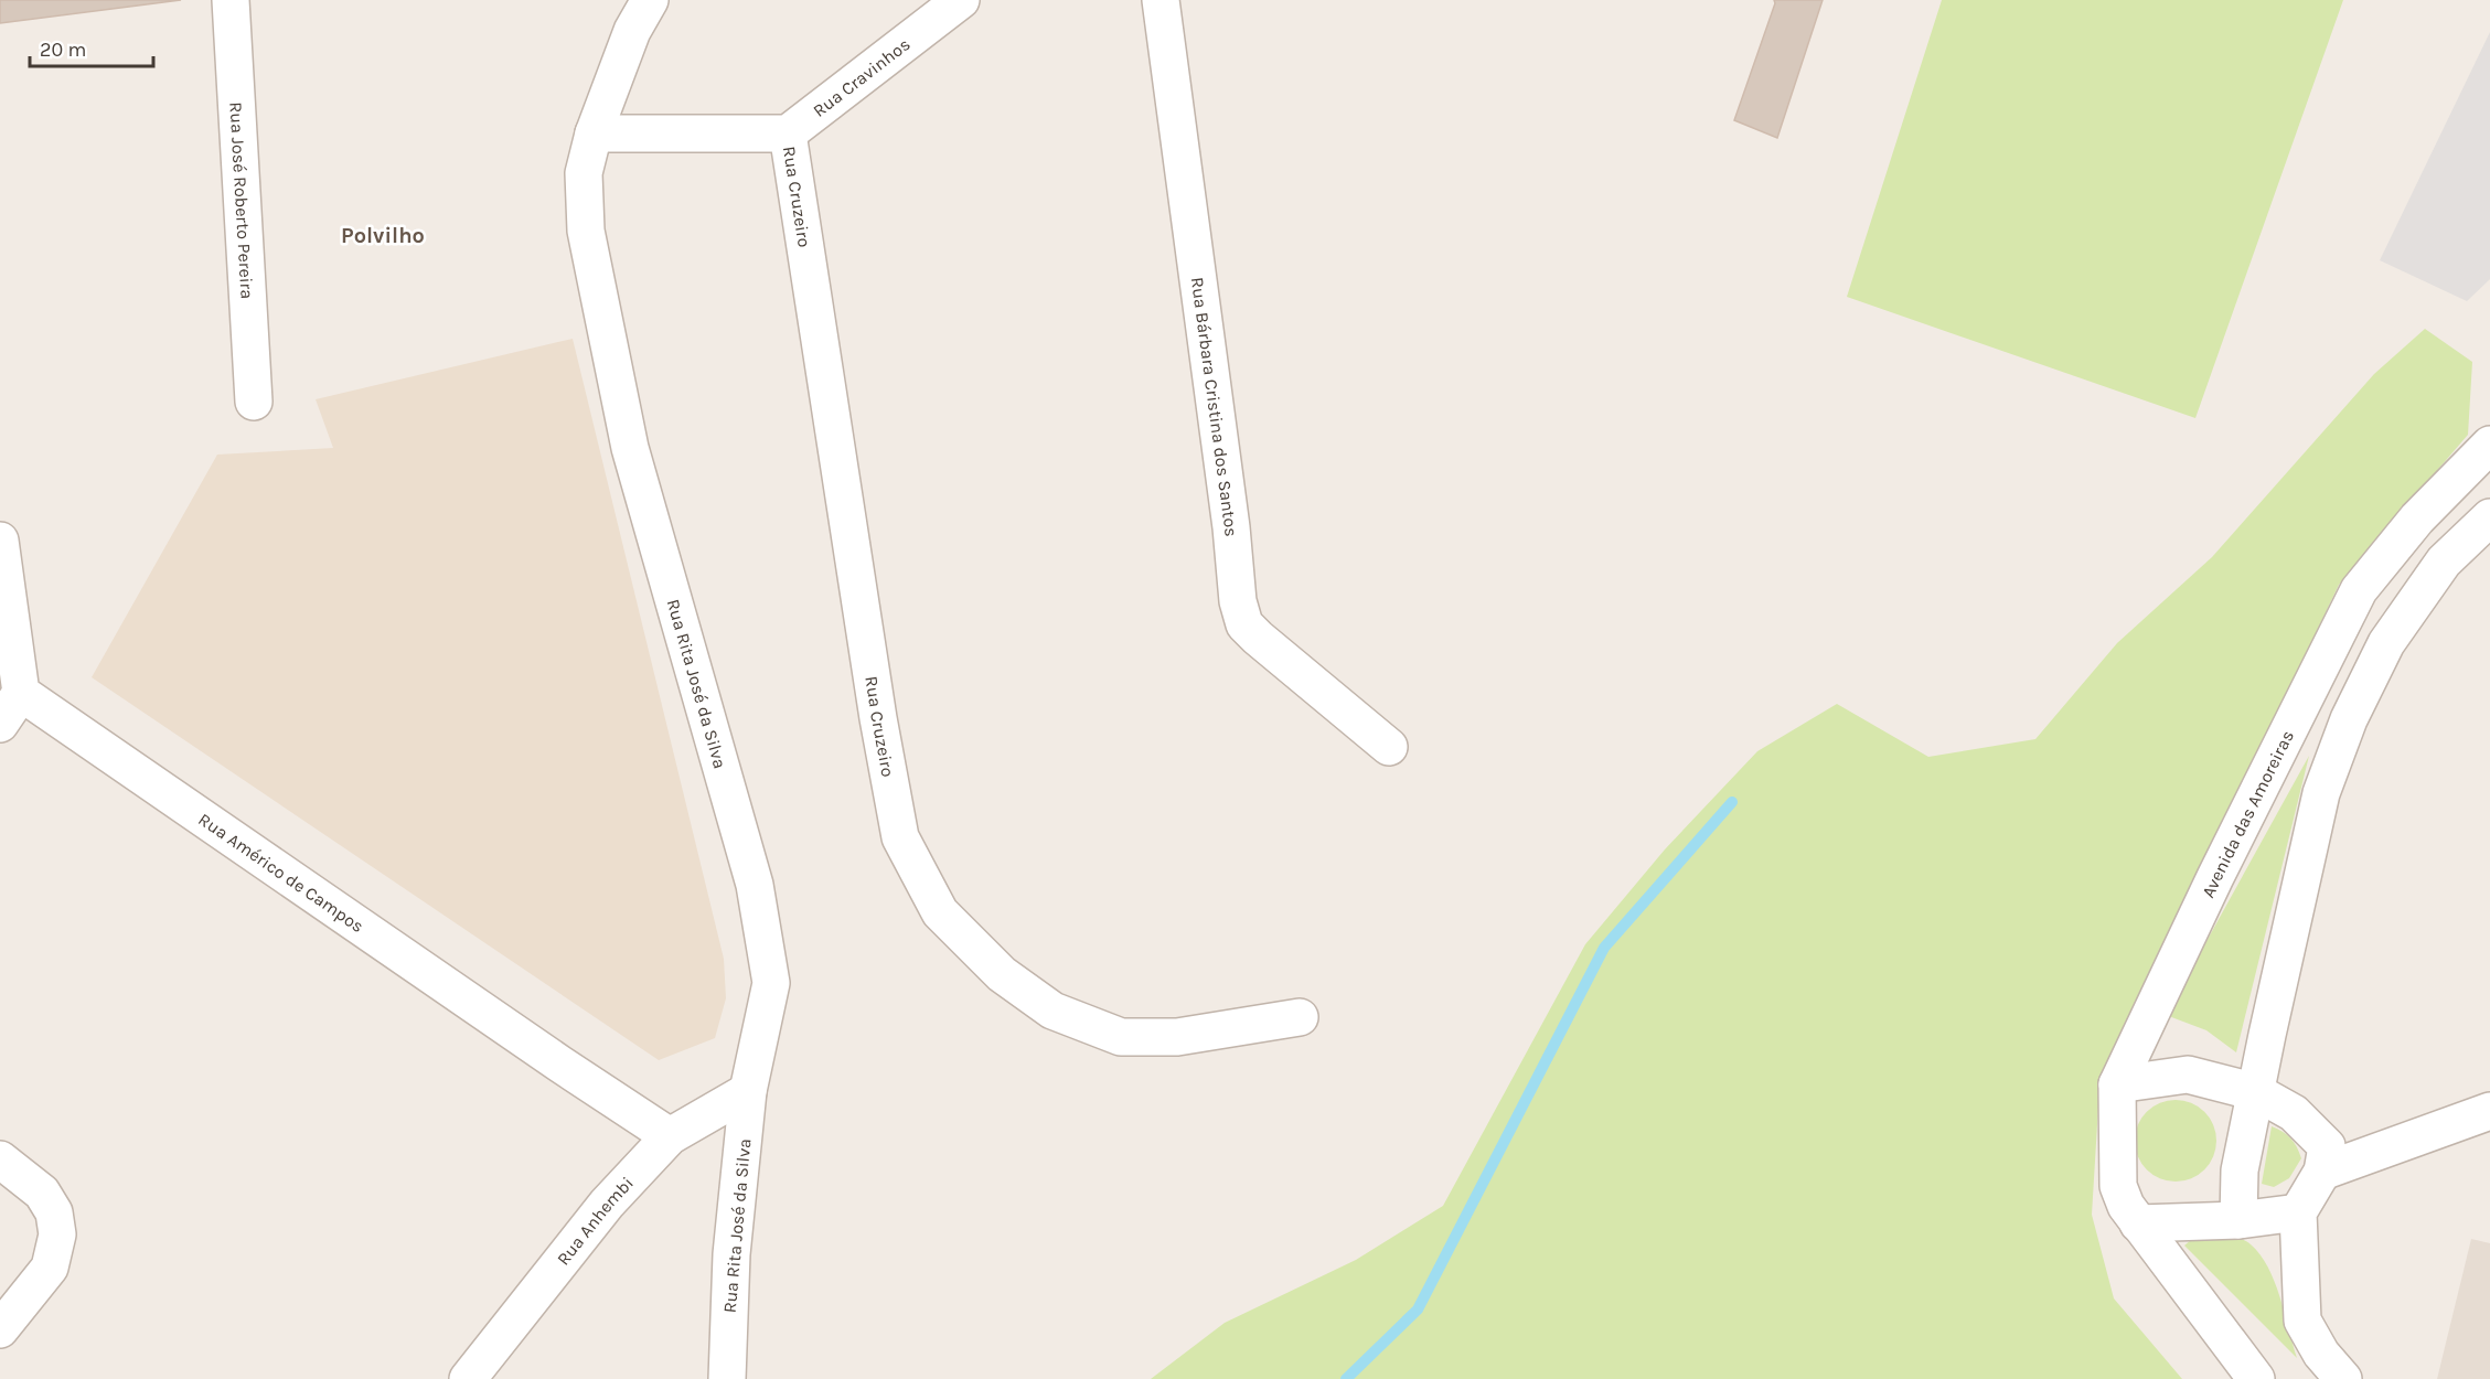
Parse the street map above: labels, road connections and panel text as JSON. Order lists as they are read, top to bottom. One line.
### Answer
{"streets":{"street":["Rua Cravinhos","Rua Cruzeiro","Rua José Roberto Pereira","Rua Bárbara Cristina dos Santos","Rua Rita José da Silva","Avenida das Amoreiras","Rua Américo de Campos","Rua Anhembi"]},"crossings":[["Rua Cravinhos","Rua Cruzeiro"],["Rua Rita José da Silva","Rua Anhembi"],["Rua Américo de Campos","Rua Anhembi"]],"districts":["Polvilho"],"scale_bar":"20 m"}
